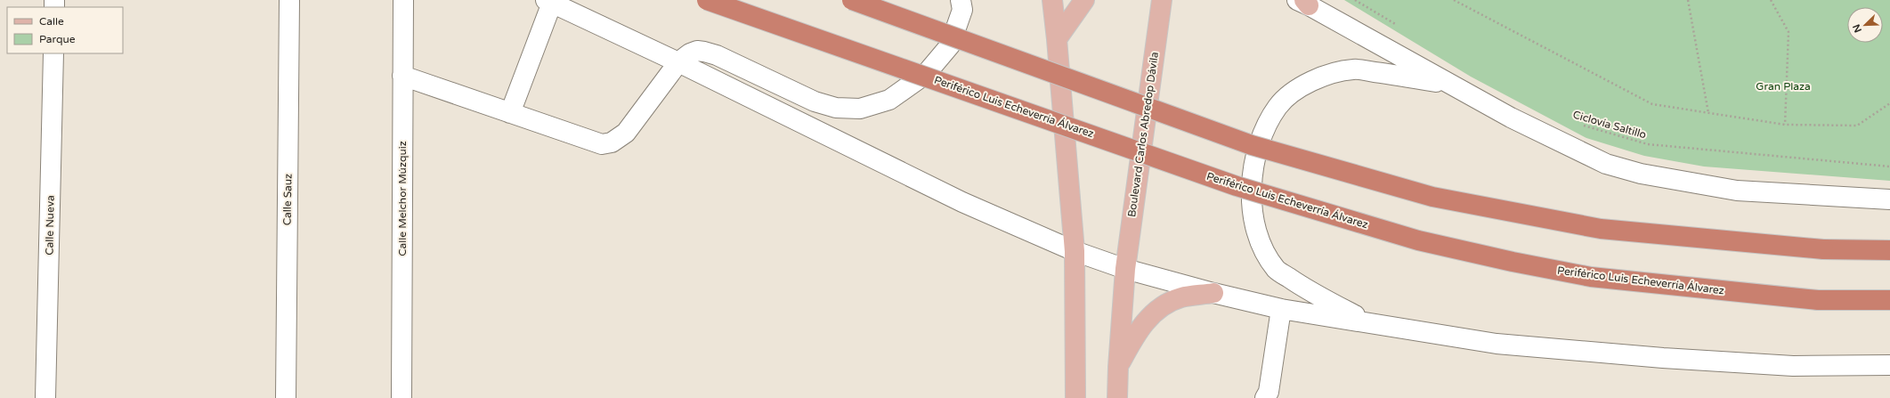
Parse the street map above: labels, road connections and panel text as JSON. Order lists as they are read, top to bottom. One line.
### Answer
{"streets":{"highway":["Periférico Luis Echeverría Álvarez"],"main road":["Boulevard Carlos Abredop Dávila"],"street":["Calle Melchor Múzquiz","Calle Sauz","Calle Nueva"],"path":["Ciclovía Saltillo"]},"parks":["Gran Plaza"],"legend":["Calle","Parque"],"north":"bottom left"}
